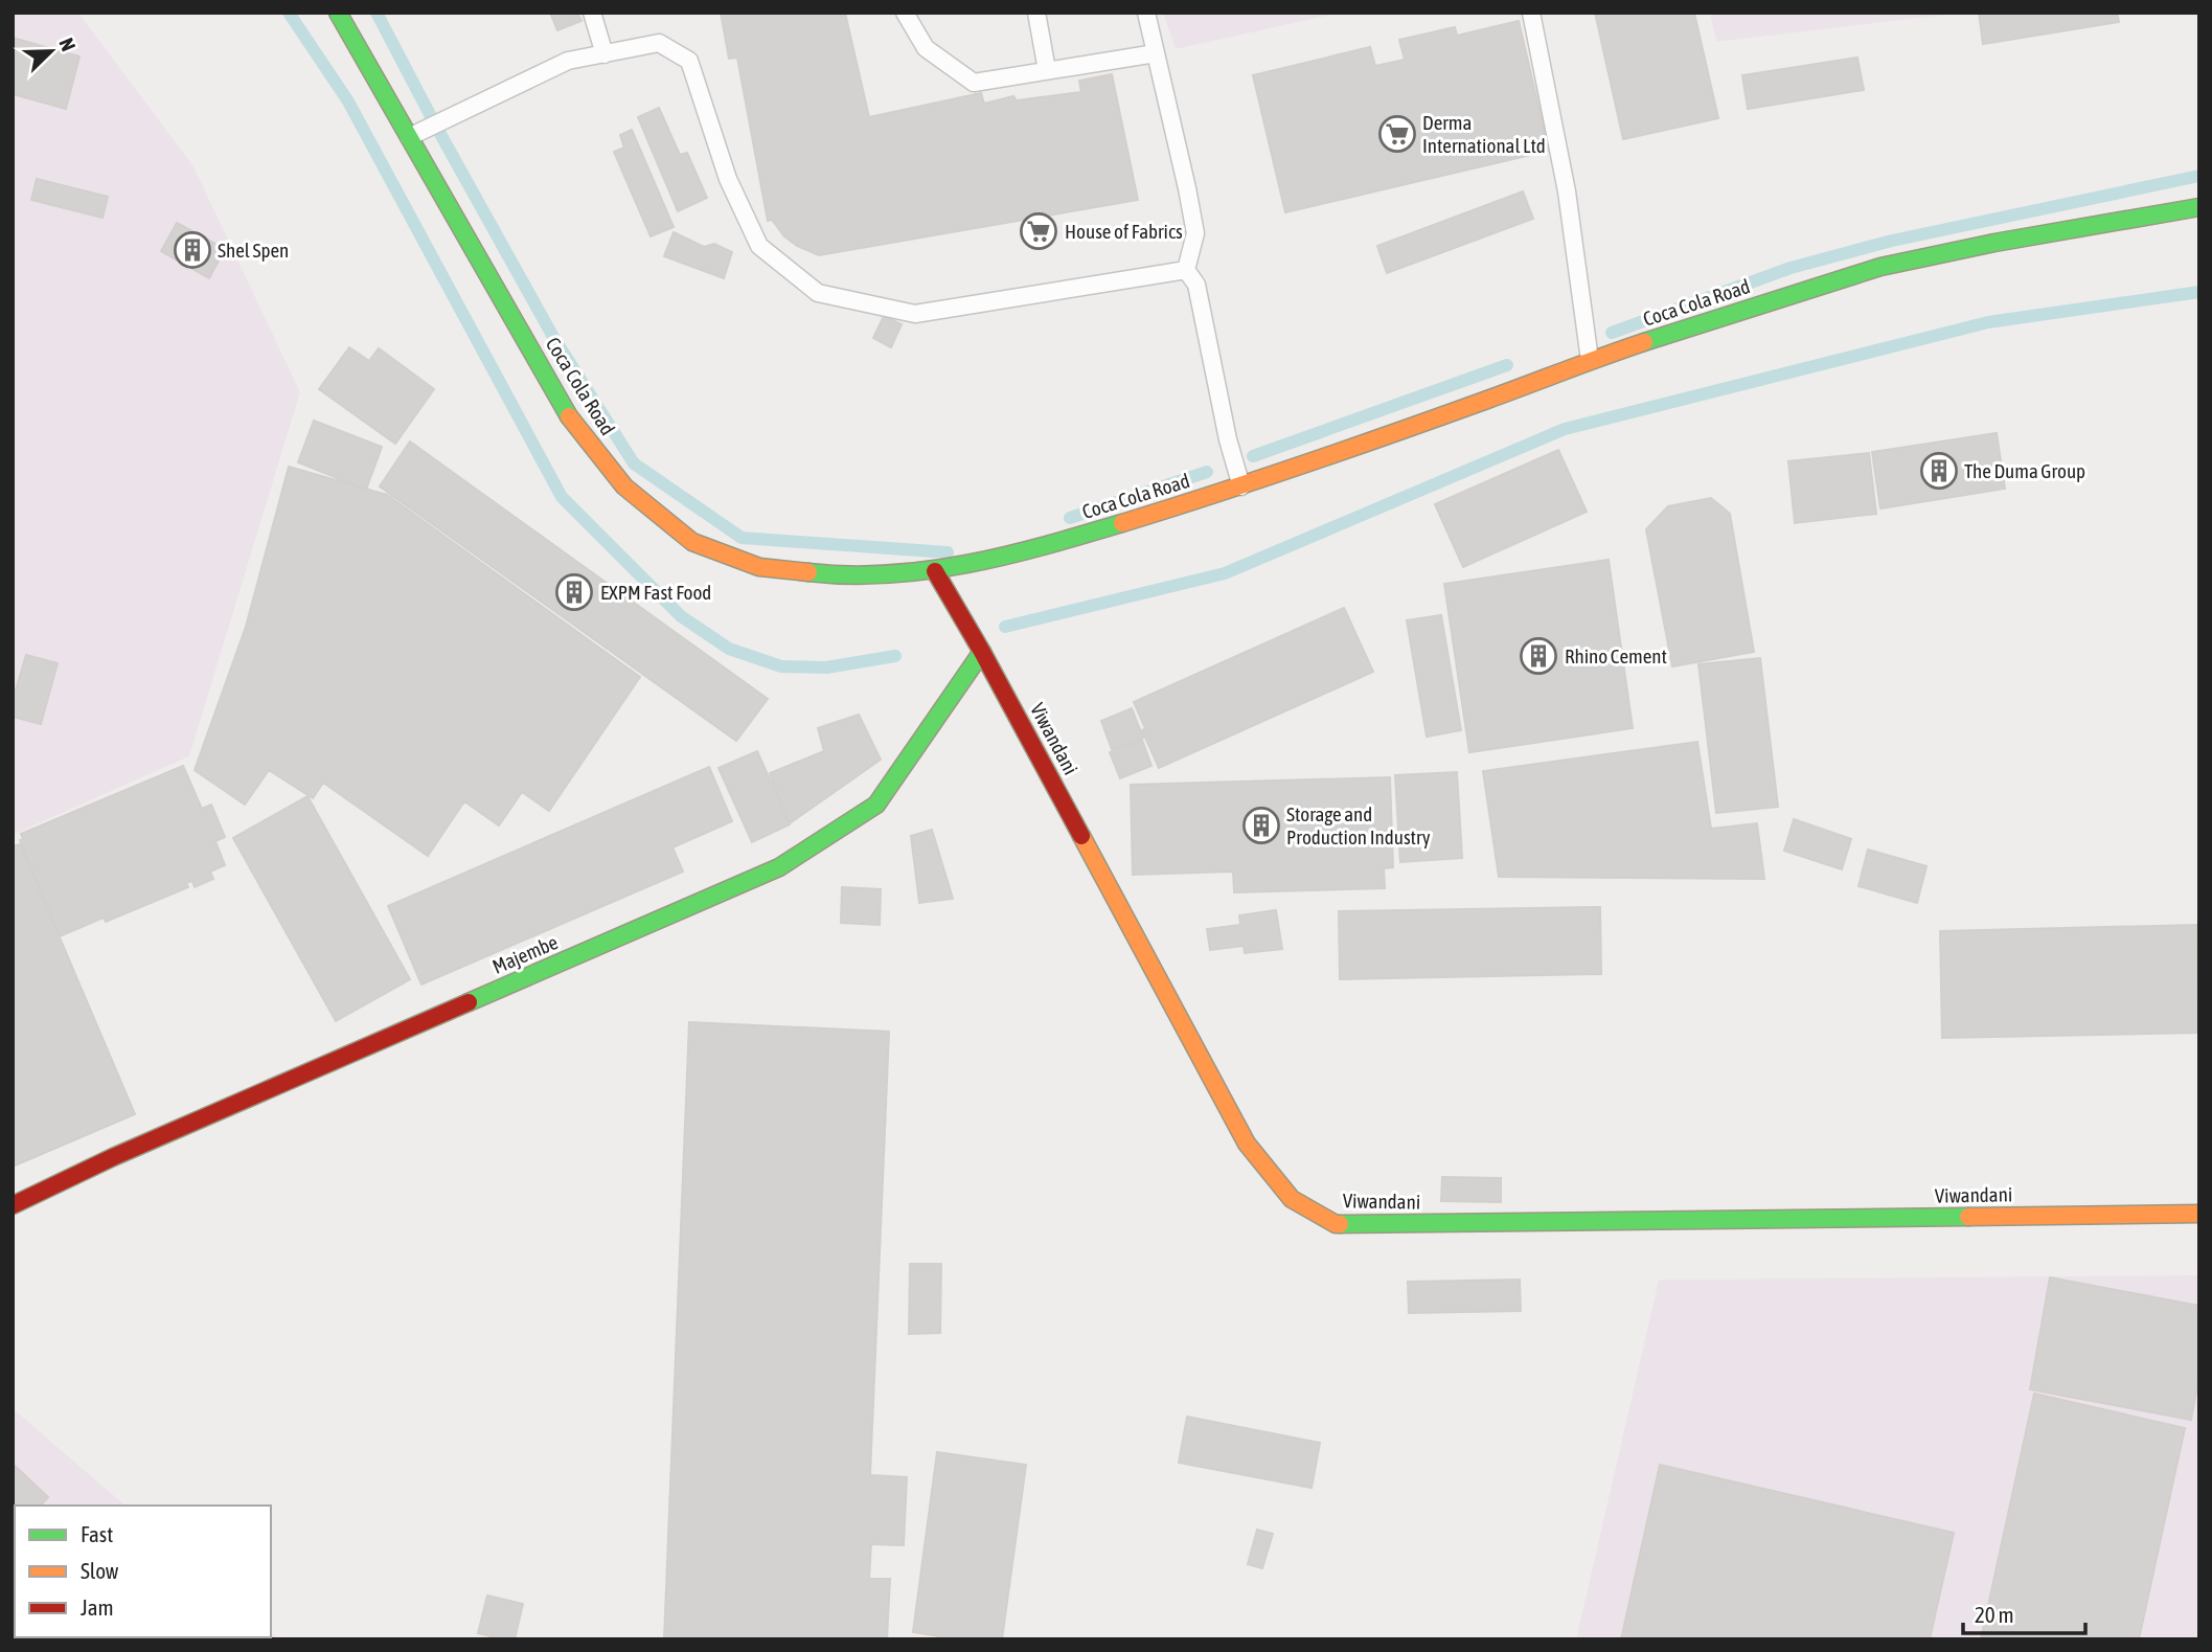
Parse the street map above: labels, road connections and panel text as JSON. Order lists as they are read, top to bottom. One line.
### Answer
{"streets":{"street":["Coca Cola Road","Viwandani","Majembe"]},"crossings":[["Coca Cola Road","Viwandani"],["Viwandani","Majembe"]],"places":{"supermarket":["Derma International Ltd","House of Fabrics"],"building":["Shel Spen","The Duma Group","EXPM Fast Food","Rhino Cement","Storage and Production Industry"]},"legend":["Fast","Slow","Jam"],"scale_bar":"20 m","north":"top right"}
